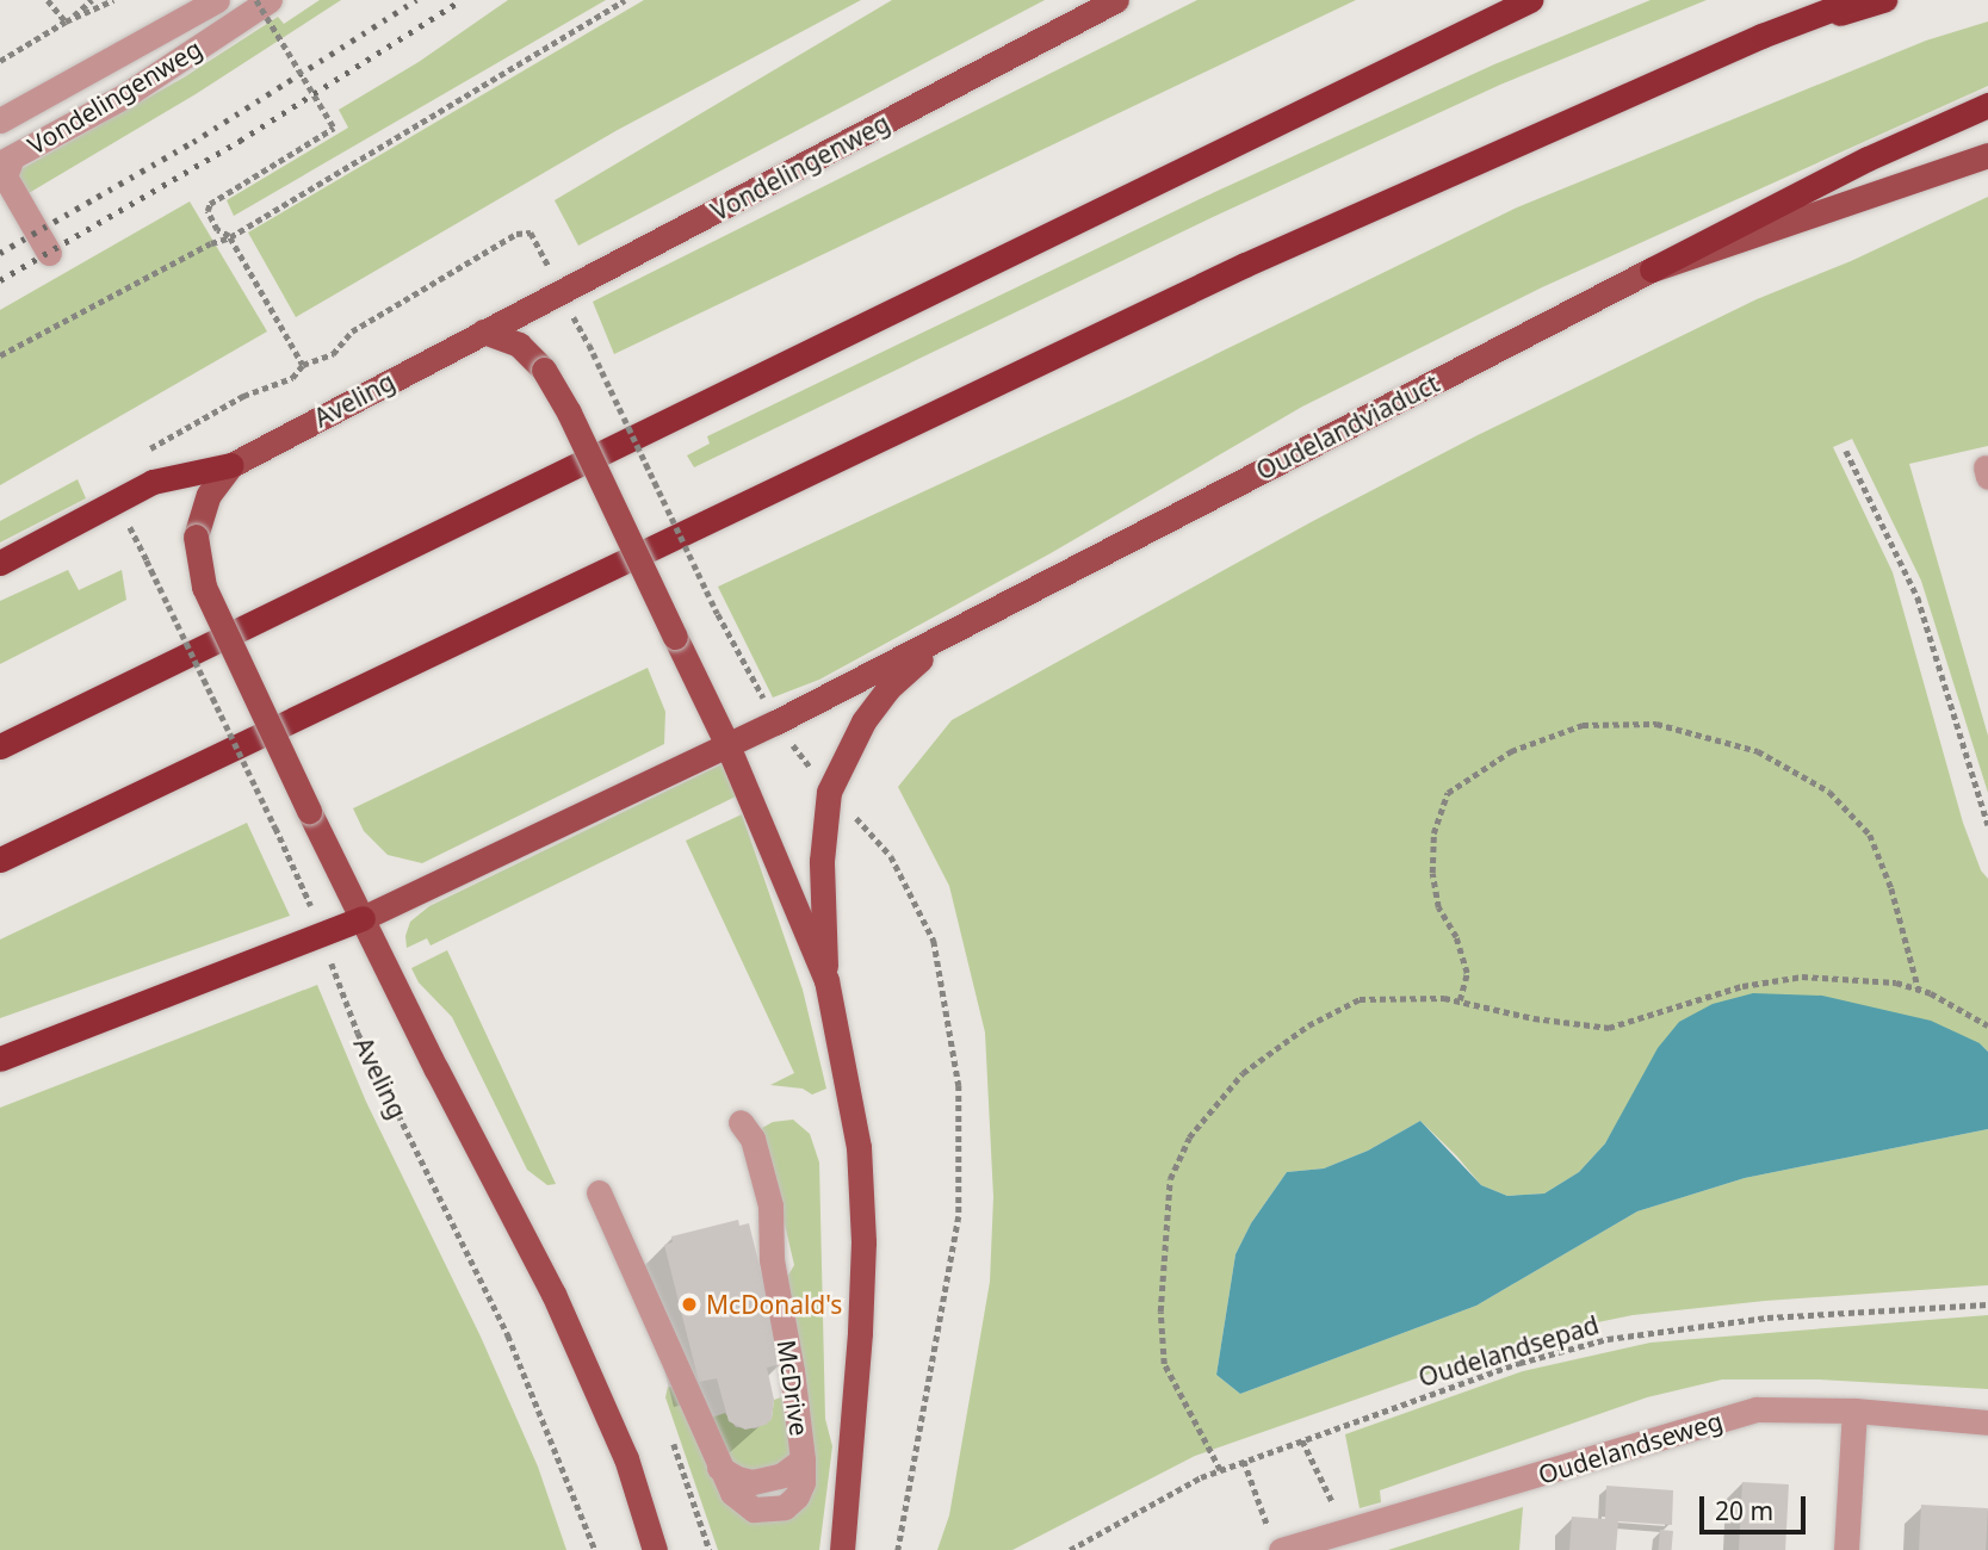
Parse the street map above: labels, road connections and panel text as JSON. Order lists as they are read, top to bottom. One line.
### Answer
{"streets":{"main road":["Vondelingenweg","Aveling","Oudelandviaduct"],"street":["McDrive","Oudelandseweg"],"path":["Oudelandsepad"]},"crossings":[["Vondelingenweg","Aveling"]],"places":["McDonald's"],"scale_bar":"20 m"}
